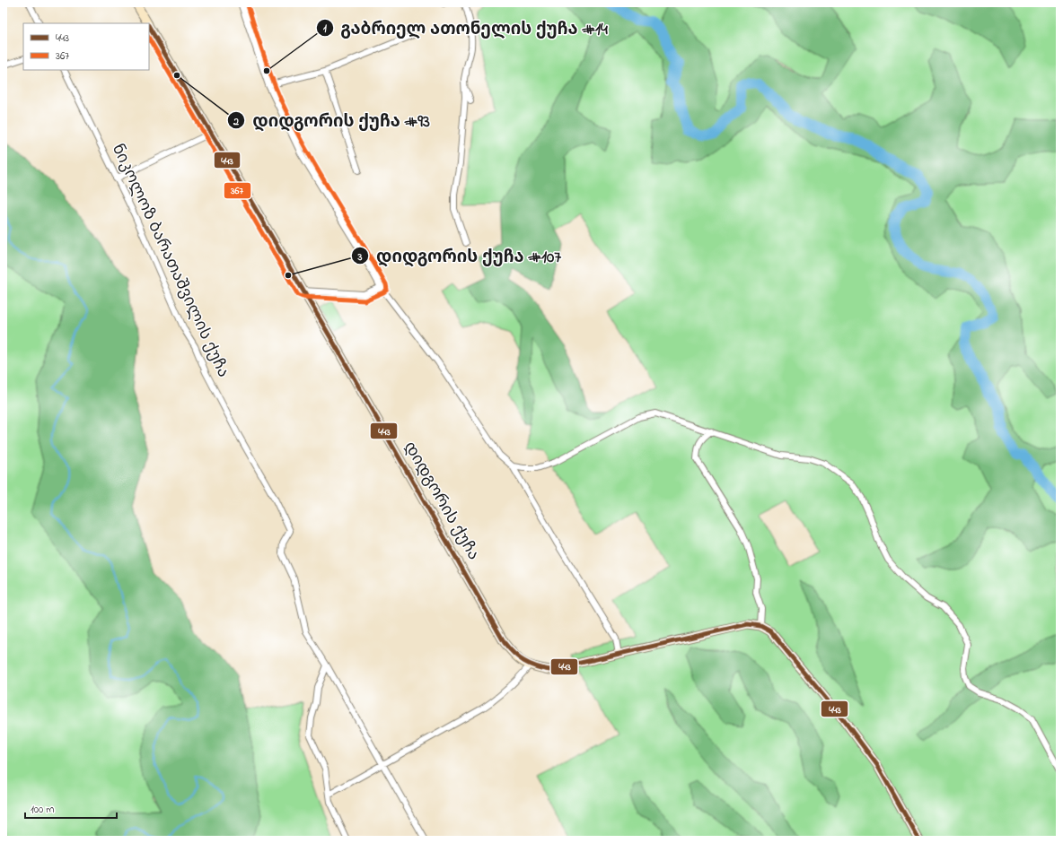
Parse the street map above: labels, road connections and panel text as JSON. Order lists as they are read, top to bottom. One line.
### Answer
{"streets":{"street":["ნიკოლოზ ბარათაშვილის ქუჩა","დიდგორის ქუჩა"]},"places":["გაბრიელ ათონელის ქუჩა #14","დიდგორის ქუჩა #93","დიდგორის ქუჩა #107"],"lines":["transit line 367","transit line 443"],"legend":["443","367"],"scale_bar":"100 m"}
